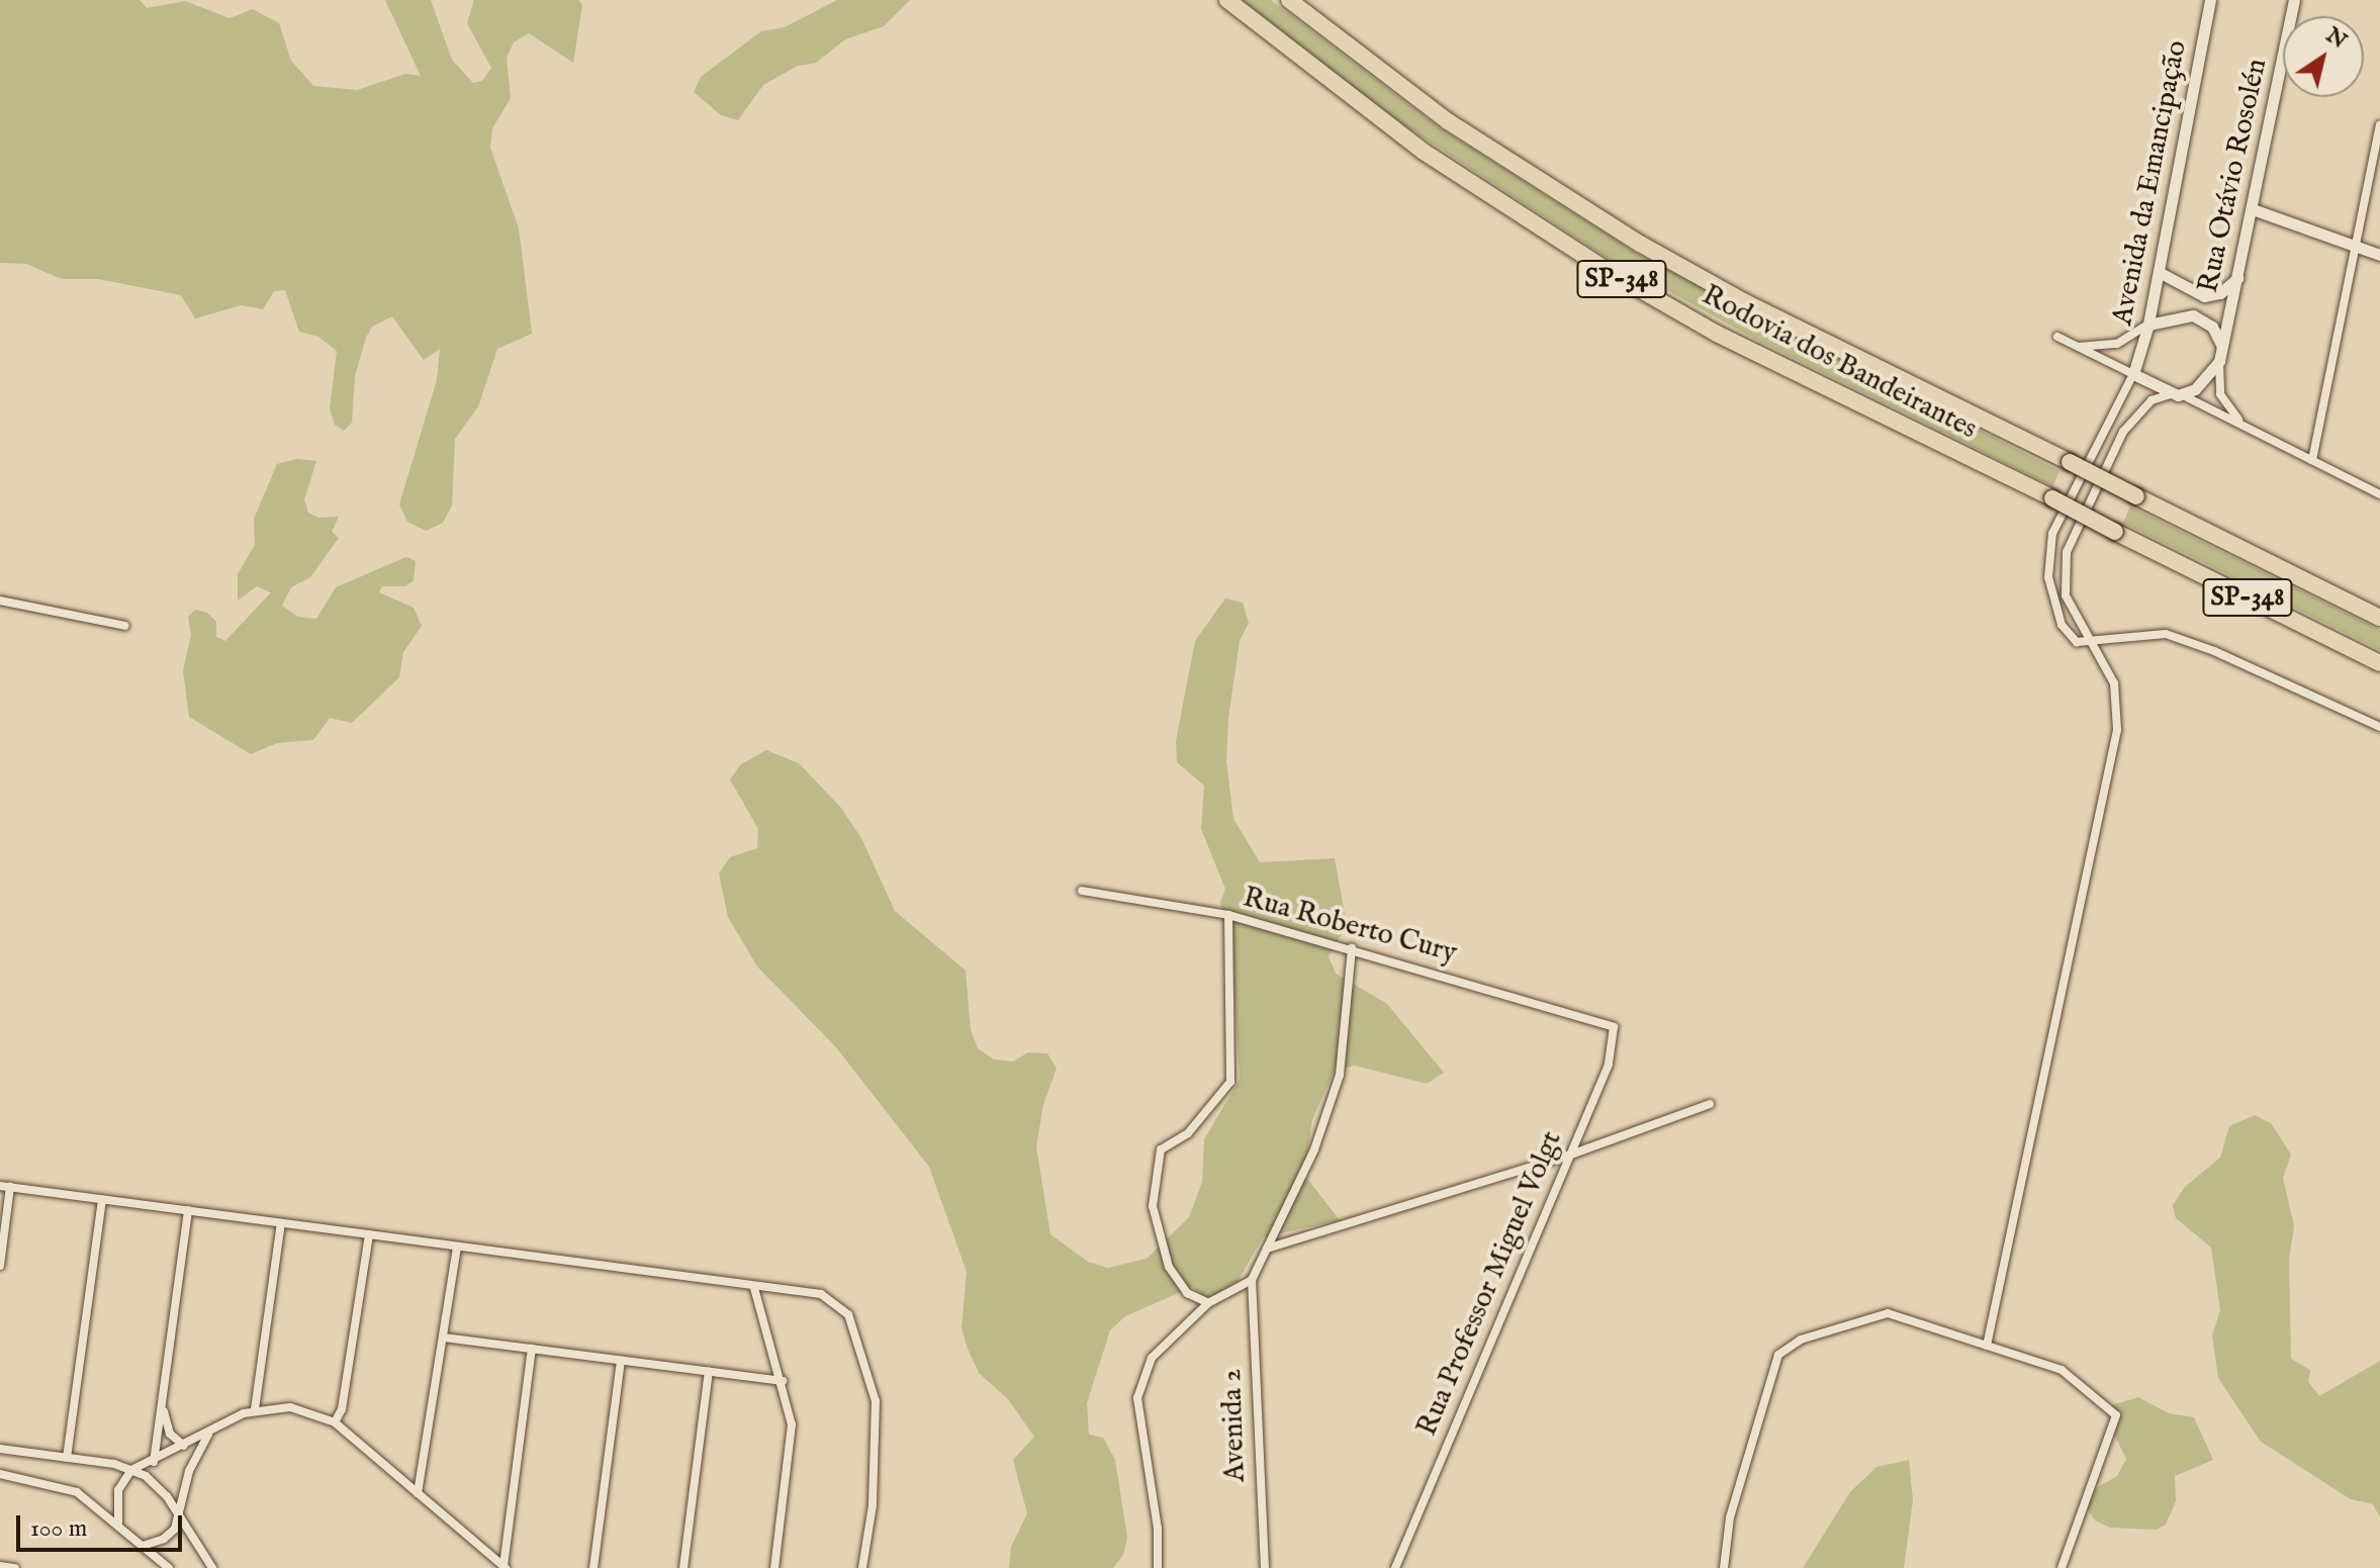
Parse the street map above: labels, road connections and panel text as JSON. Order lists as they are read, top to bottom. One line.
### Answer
{"streets":{"highway":["SP-348","Rodovia dos Bandeirantes"],"street":["Rua Otávio Rosolén","Avenida da Emancipação","Rua Roberto Cury","Rua Professor Miguel Volgt","Avenida 2"]},"crossings":[["Rua Otávio Rosolén","Avenida da Emancipação"],["Rua Roberto Cury","Rua Professor Miguel Volgt"]],"scale_bar":"100 m","north":"top right"}
